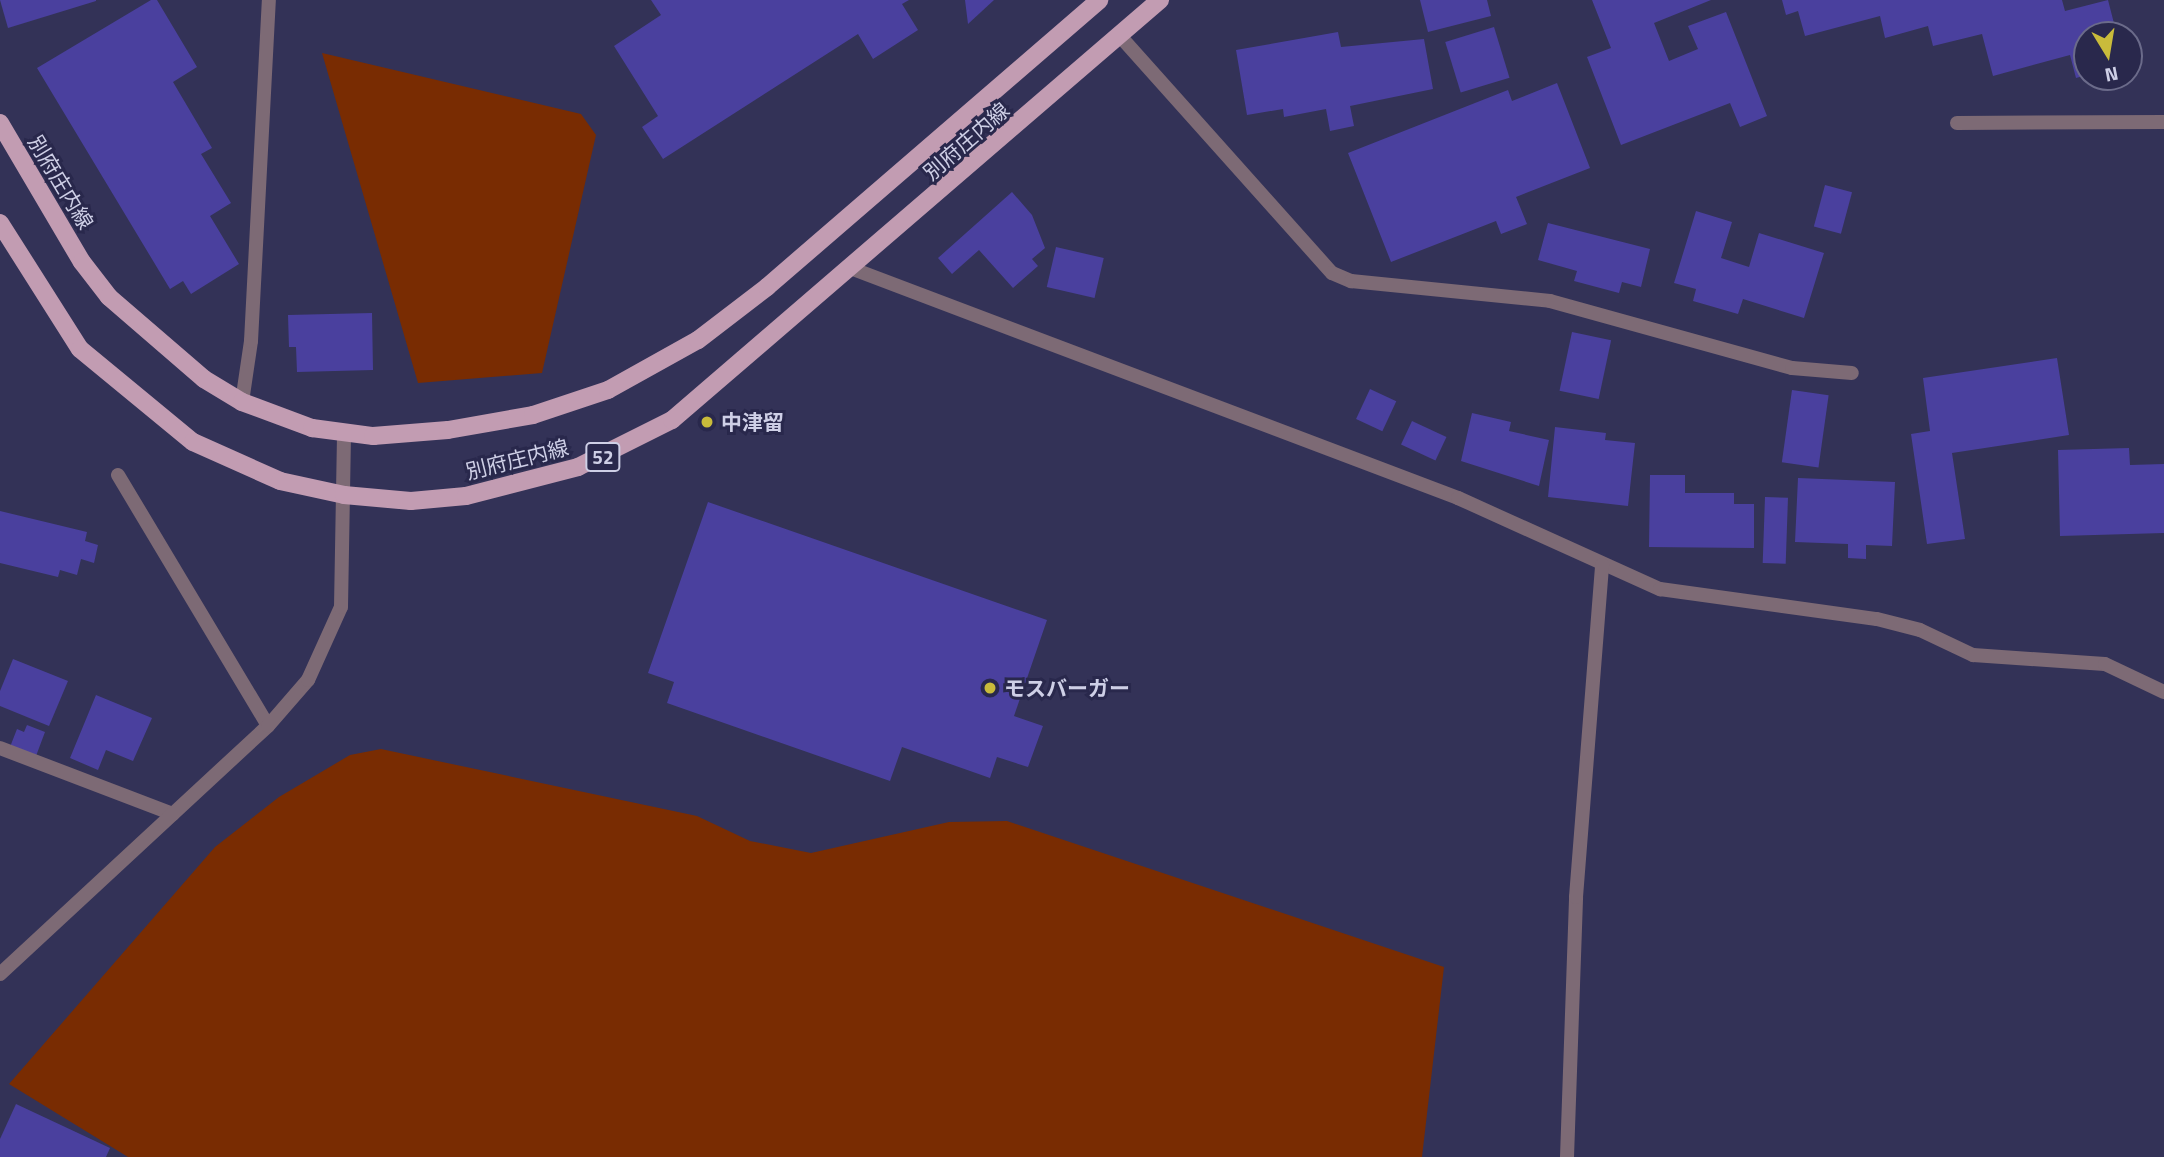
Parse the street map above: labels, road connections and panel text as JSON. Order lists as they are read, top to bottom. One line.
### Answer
{"streets":{"main road":["別府庄内線","52"]},"places":["中津留","モスバーガー"],"north":"bottom"}
